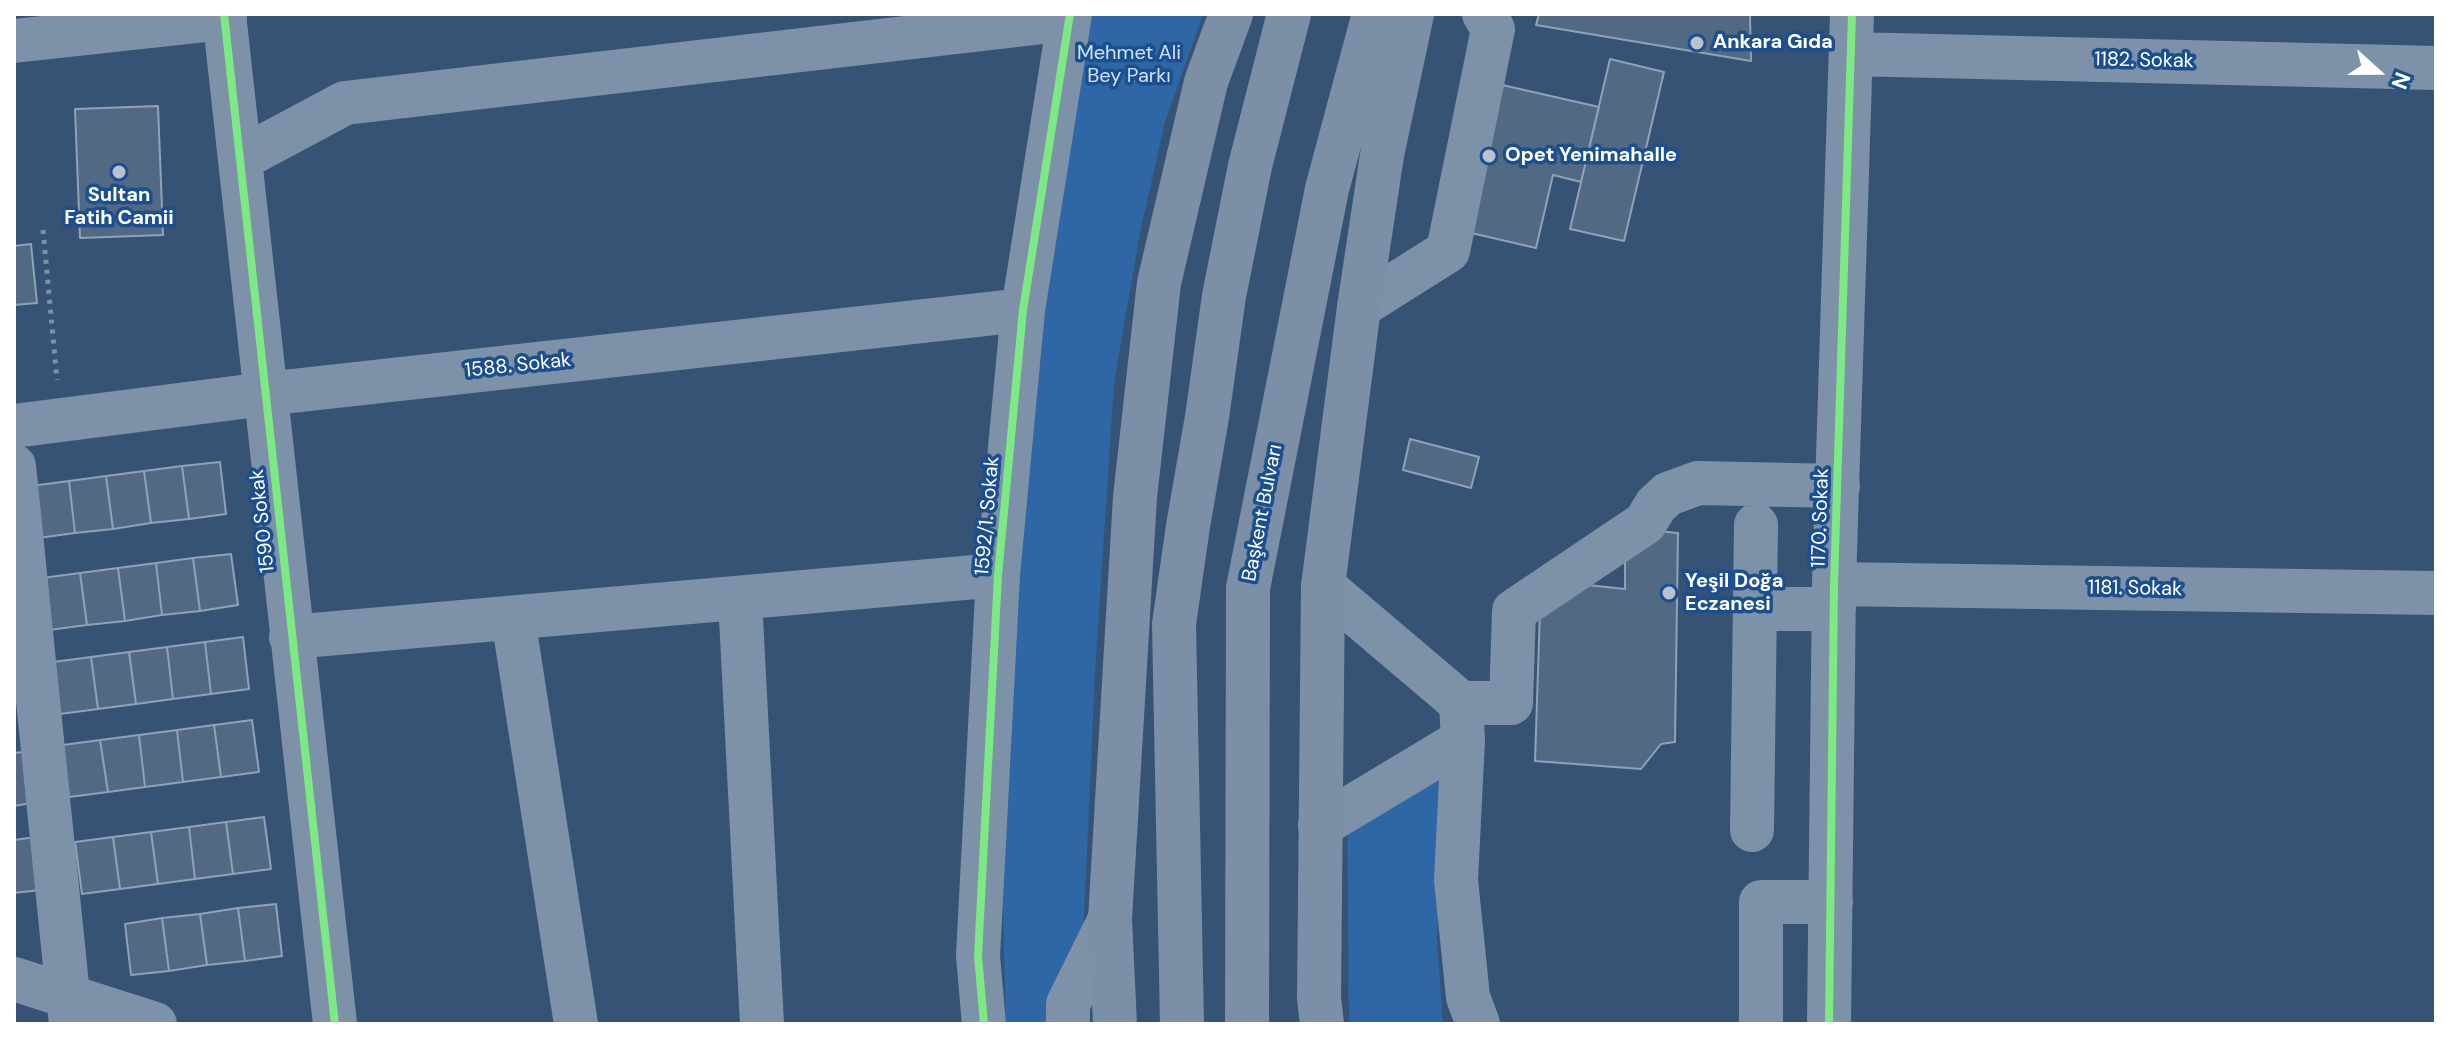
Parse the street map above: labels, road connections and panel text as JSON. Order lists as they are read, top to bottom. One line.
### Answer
{"streets":{"main road":["Başkent Bulvarı"],"street":["1182. Sokak","1588. Sokak","1592/1. Sokak","1170. Sokak","1590 Sokak","1181. Sokak"]},"crossings":[["1182. Sokak","1170. Sokak"],["1588. Sokak","1592/1. Sokak"],["1588. Sokak","1590 Sokak"],["1170. Sokak","1181. Sokak"]],"parks":["Mehmet Ali Bey Parkı"],"places":["Ankara Gıda","Opet Yenimahalle","Sultan Fatih Camii","Yeşil Doğa Eczanesi"],"north":"right"}
